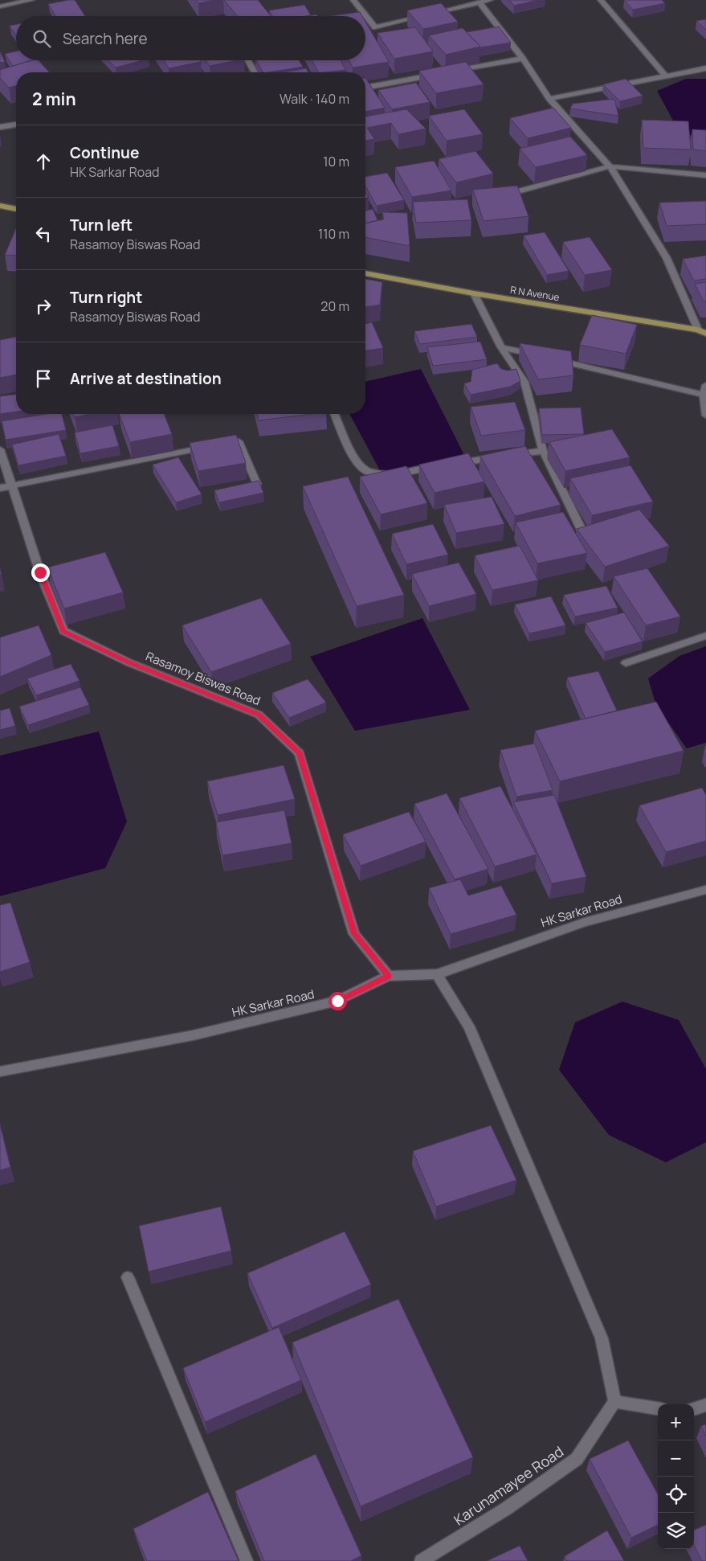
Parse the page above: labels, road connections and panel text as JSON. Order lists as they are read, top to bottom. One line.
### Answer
{"streets":{"main road":["R N Avenue"],"street":["Rasamoy Biswas Road","HK Sarkar Road","Karunamayee Road"]},"crossings":[["Rasamoy Biswas Road","HK Sarkar Road"]],"page":{"search":"Search here","heading":["2 min","Walk · 140 m"],"list":[["Continue","HK Sarkar Road","10 m"],["Turn left","Rasamoy Biswas Road","110 m"],["Turn right","Rasamoy Biswas Road","20 m"],"Arrive at destination"],"map_buttons":["+","−"]}}
